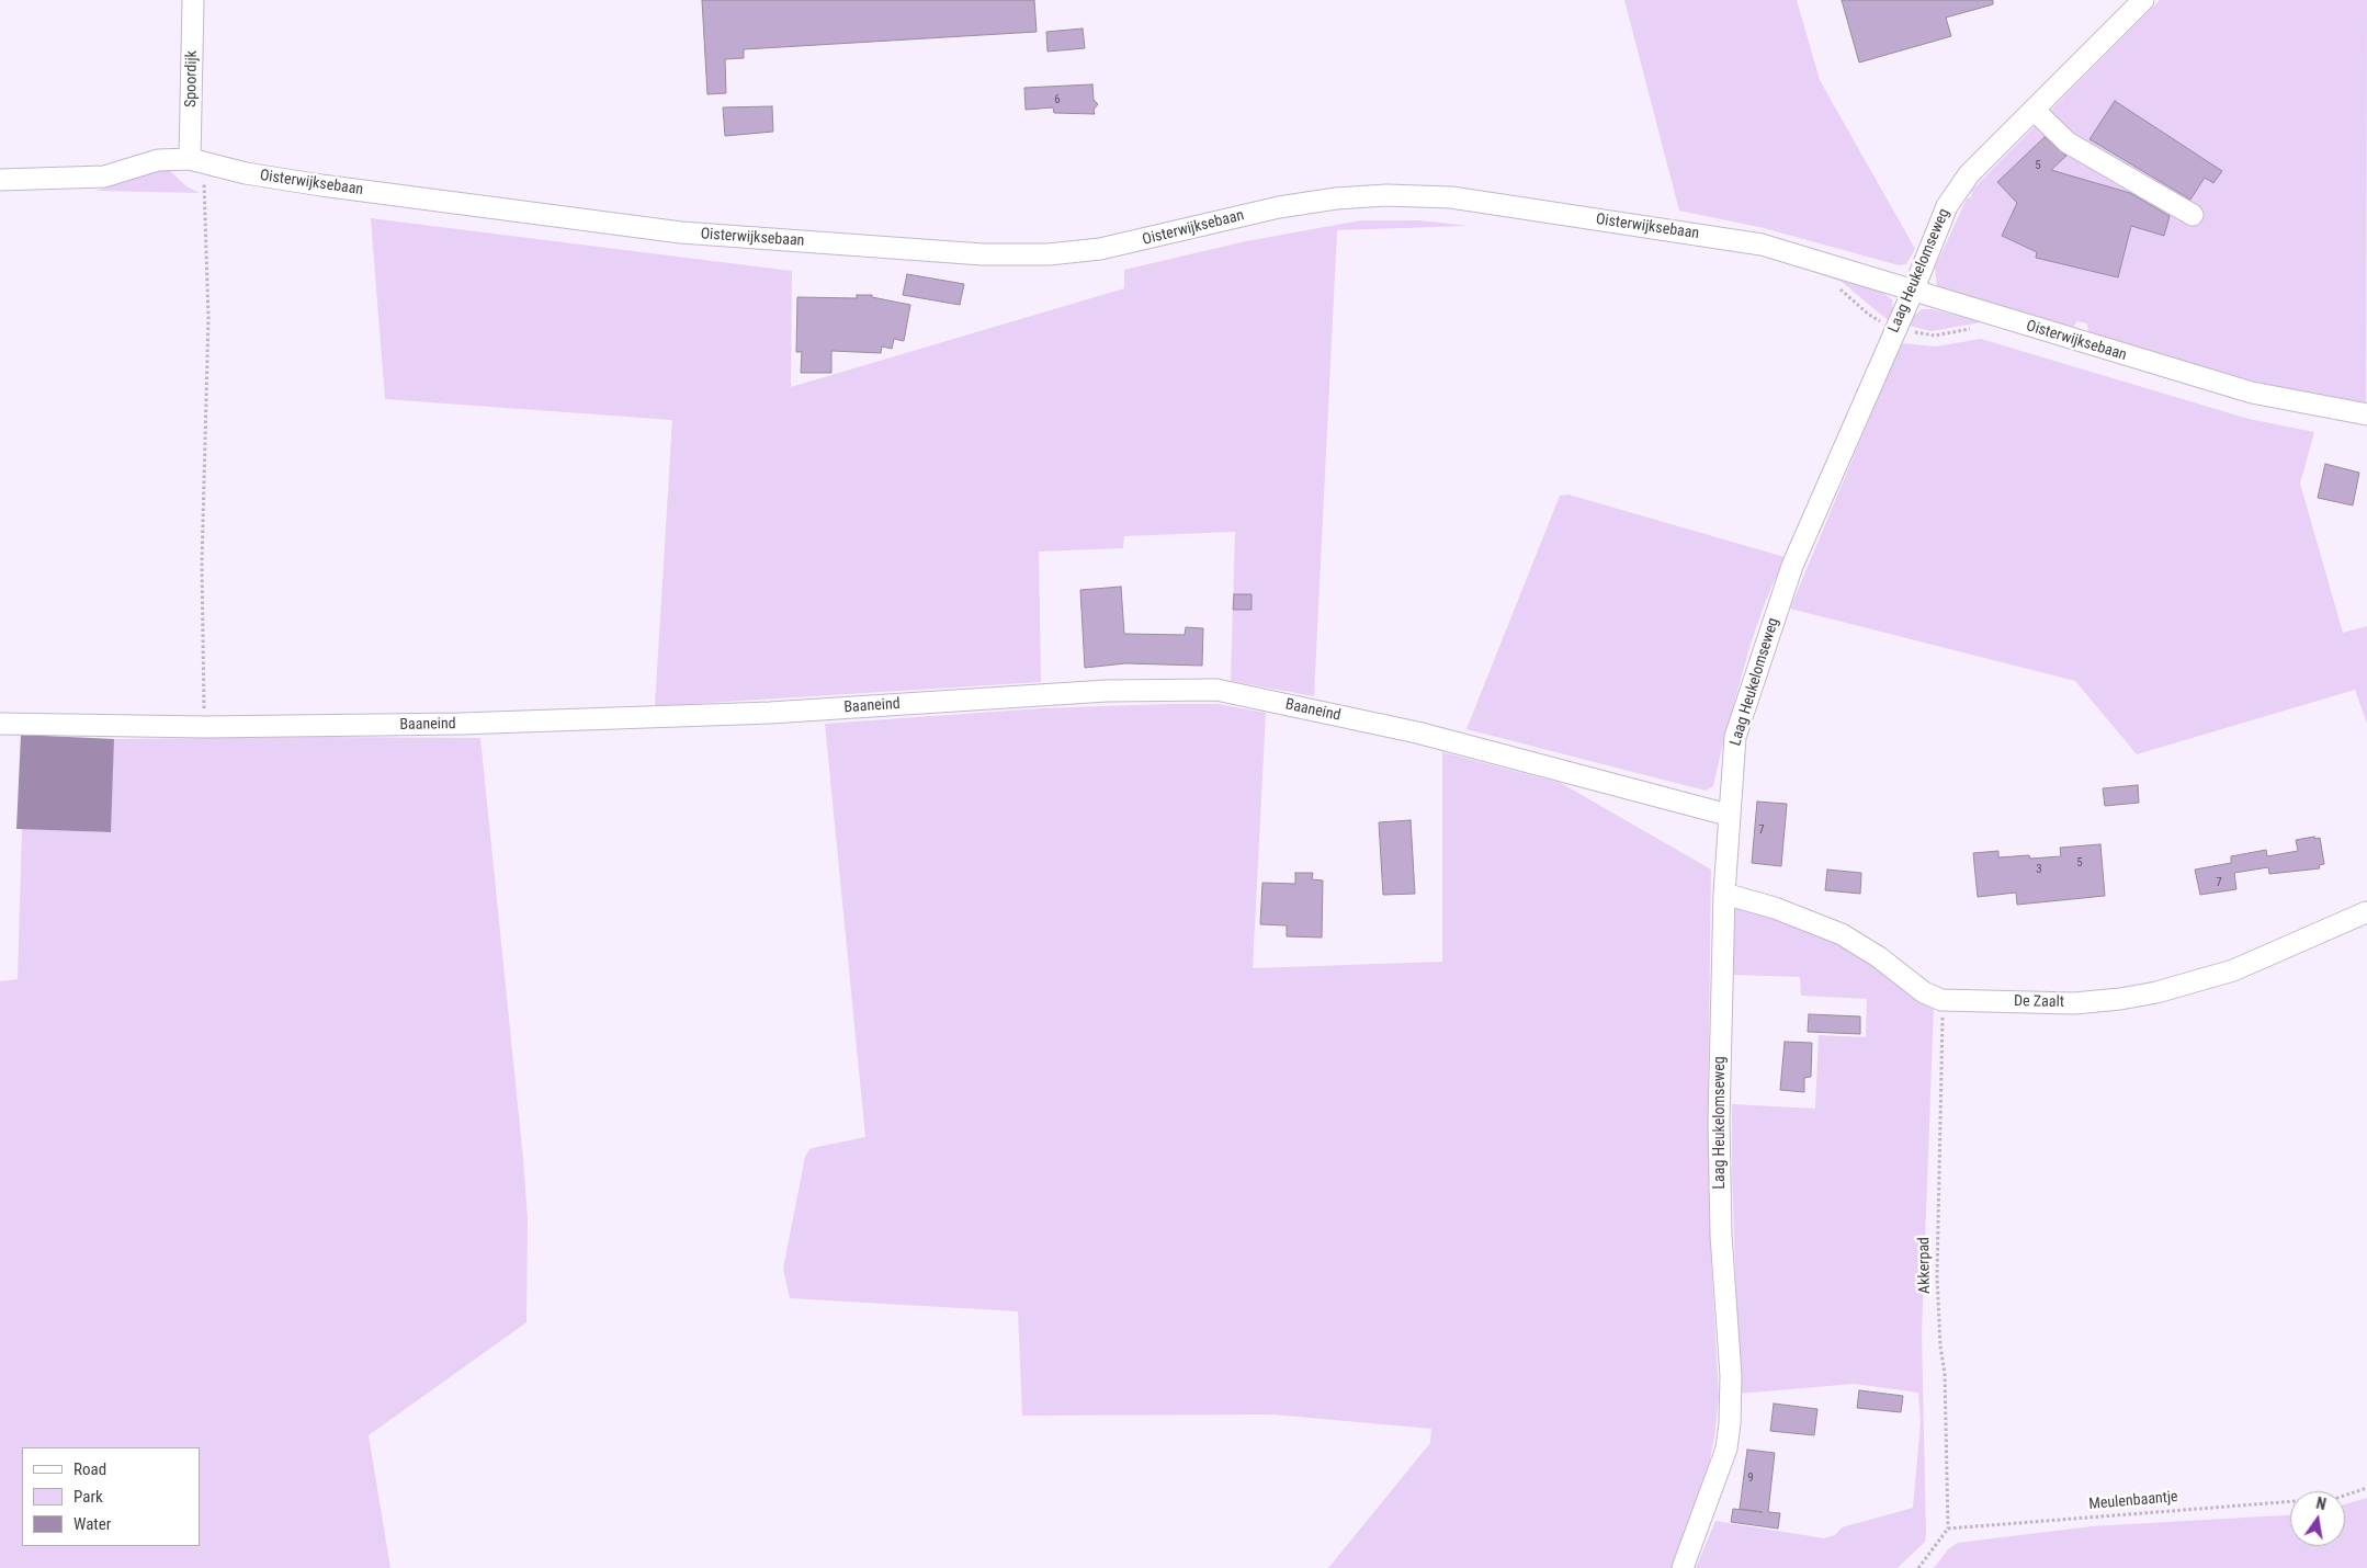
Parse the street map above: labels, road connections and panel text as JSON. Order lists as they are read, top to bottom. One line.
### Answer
{"streets":{"street":["Spoordijk","Oisterwijksebaan","Laag Heukelomseweg","Baaneind","De Zaalt"],"path":["Akkerpad","Meulenbaantje"]},"crossings":[["Spoordijk","Oisterwijksebaan"],["Oisterwijksebaan","Laag Heukelomseweg"],["Laag Heukelomseweg","Baaneind"],["Laag Heukelomseweg","De Zaalt"],["De Zaalt","Akkerpad"],["Akkerpad","Meulenbaantje"]],"house_numbers":["6","5","7","5","3","7","9"],"legend":["Road","Park","Water"],"north":"top"}
